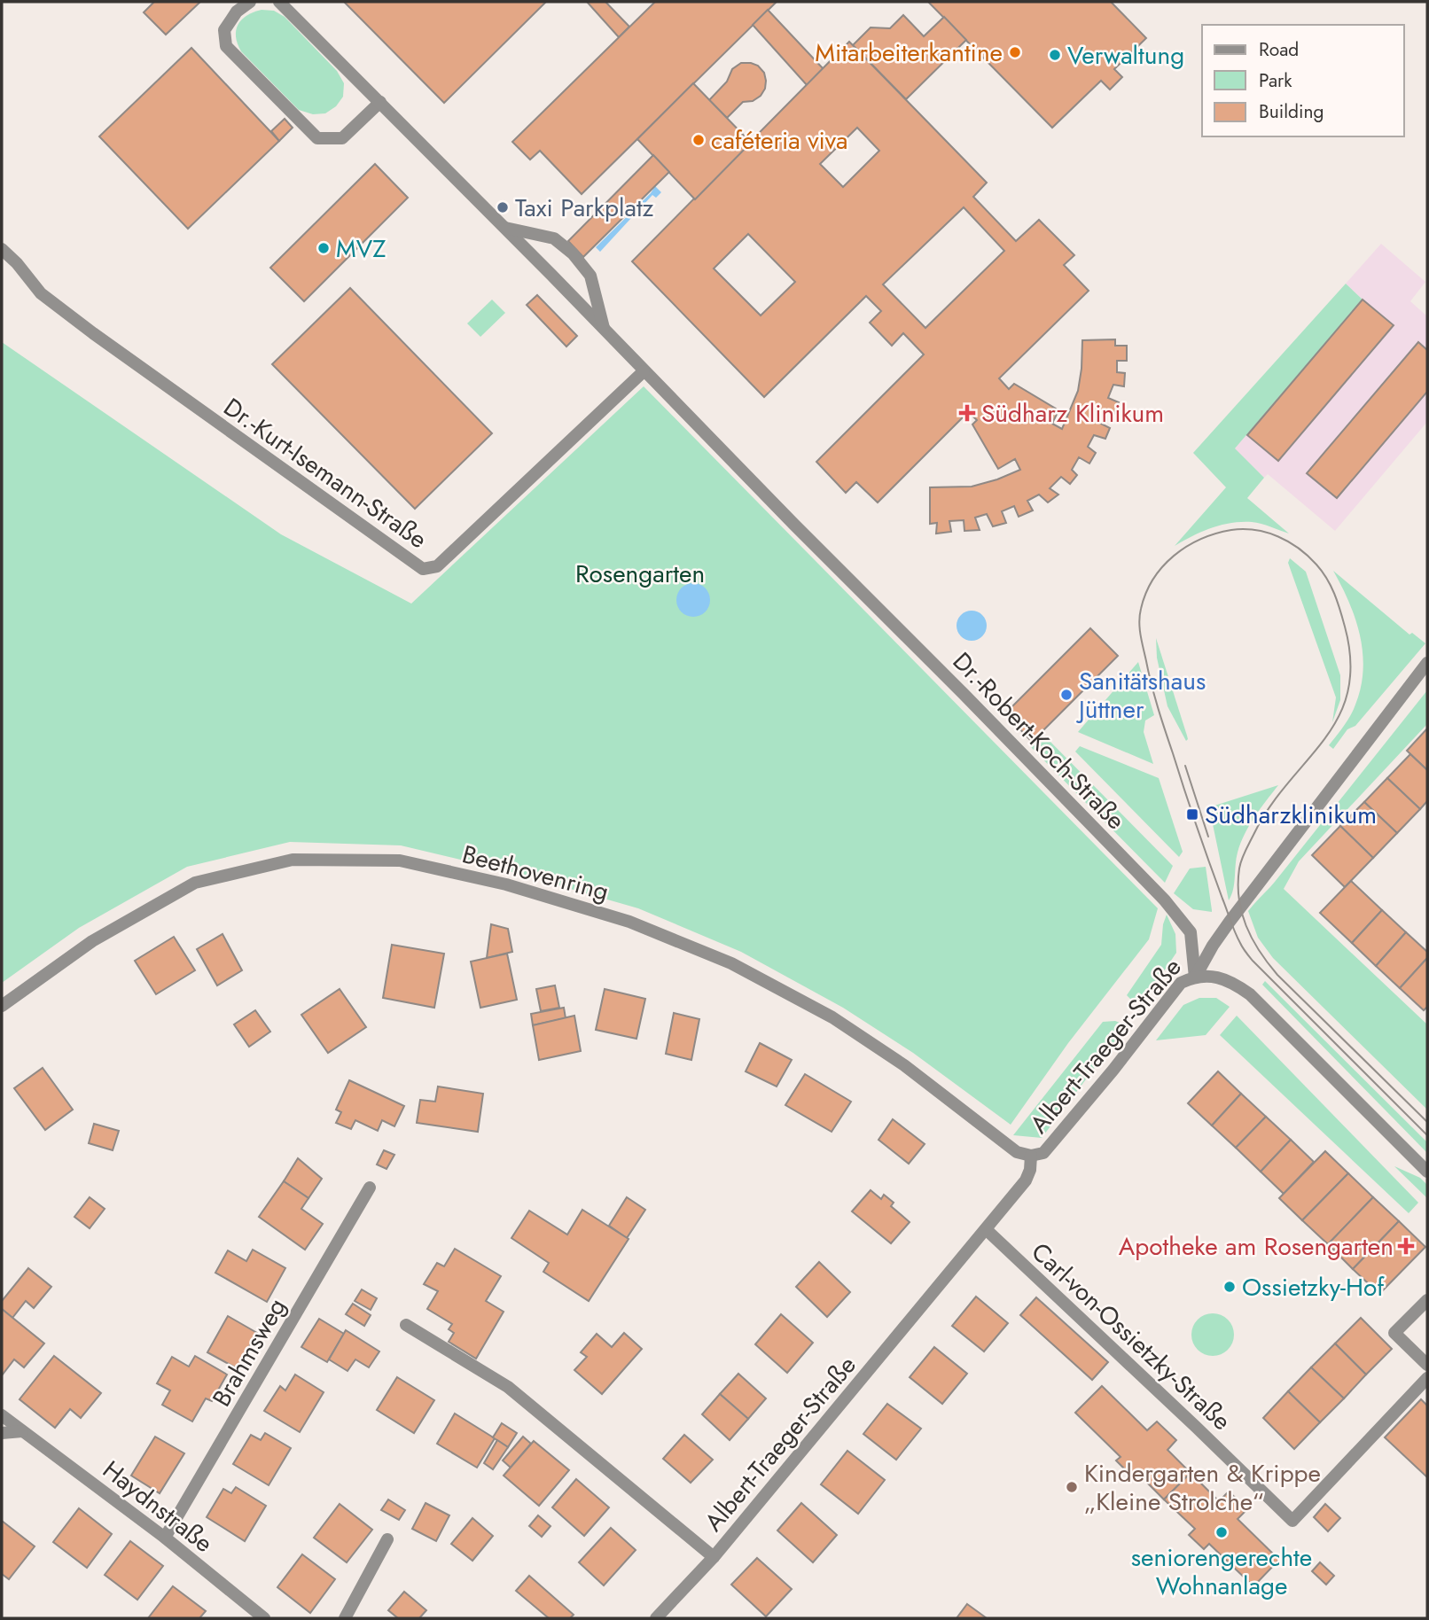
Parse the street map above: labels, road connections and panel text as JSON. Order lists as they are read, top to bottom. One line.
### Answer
{"streets":{"street":["Dr.-Kurt-Isemann-Straße","Dr.-Robert-Koch-Straße","Beethovenring","Albert-Traeger-Straße","Carl-von-Ossietzky-Straße","Brahmsweg","Haydnstraße"]},"crossings":[["Dr.-Kurt-Isemann-Straße","Dr.-Robert-Koch-Straße"],["Dr.-Robert-Koch-Straße","Albert-Traeger-Straße"],["Beethovenring","Albert-Traeger-Straße"],["Albert-Traeger-Straße","Carl-von-Ossietzky-Straße"],["Brahmsweg","Haydnstraße"]],"parks":["Rosengarten"],"places":{"other":["Mitarbeiterkantine","Verwaltung","caféteria viva","Taxi Parkplatz","MVZ","Sanitätshaus Jüttner","Ossietzky-Hof","Kindergarten & Krippe „Kleine Strolche“","seniorengerechte Wohnanlage"],"health":["Südharz Klinikum","Apotheke am Rosengarten"],"transit":["Südharzklinikum"]},"legend":["Road","Park","Building"]}
